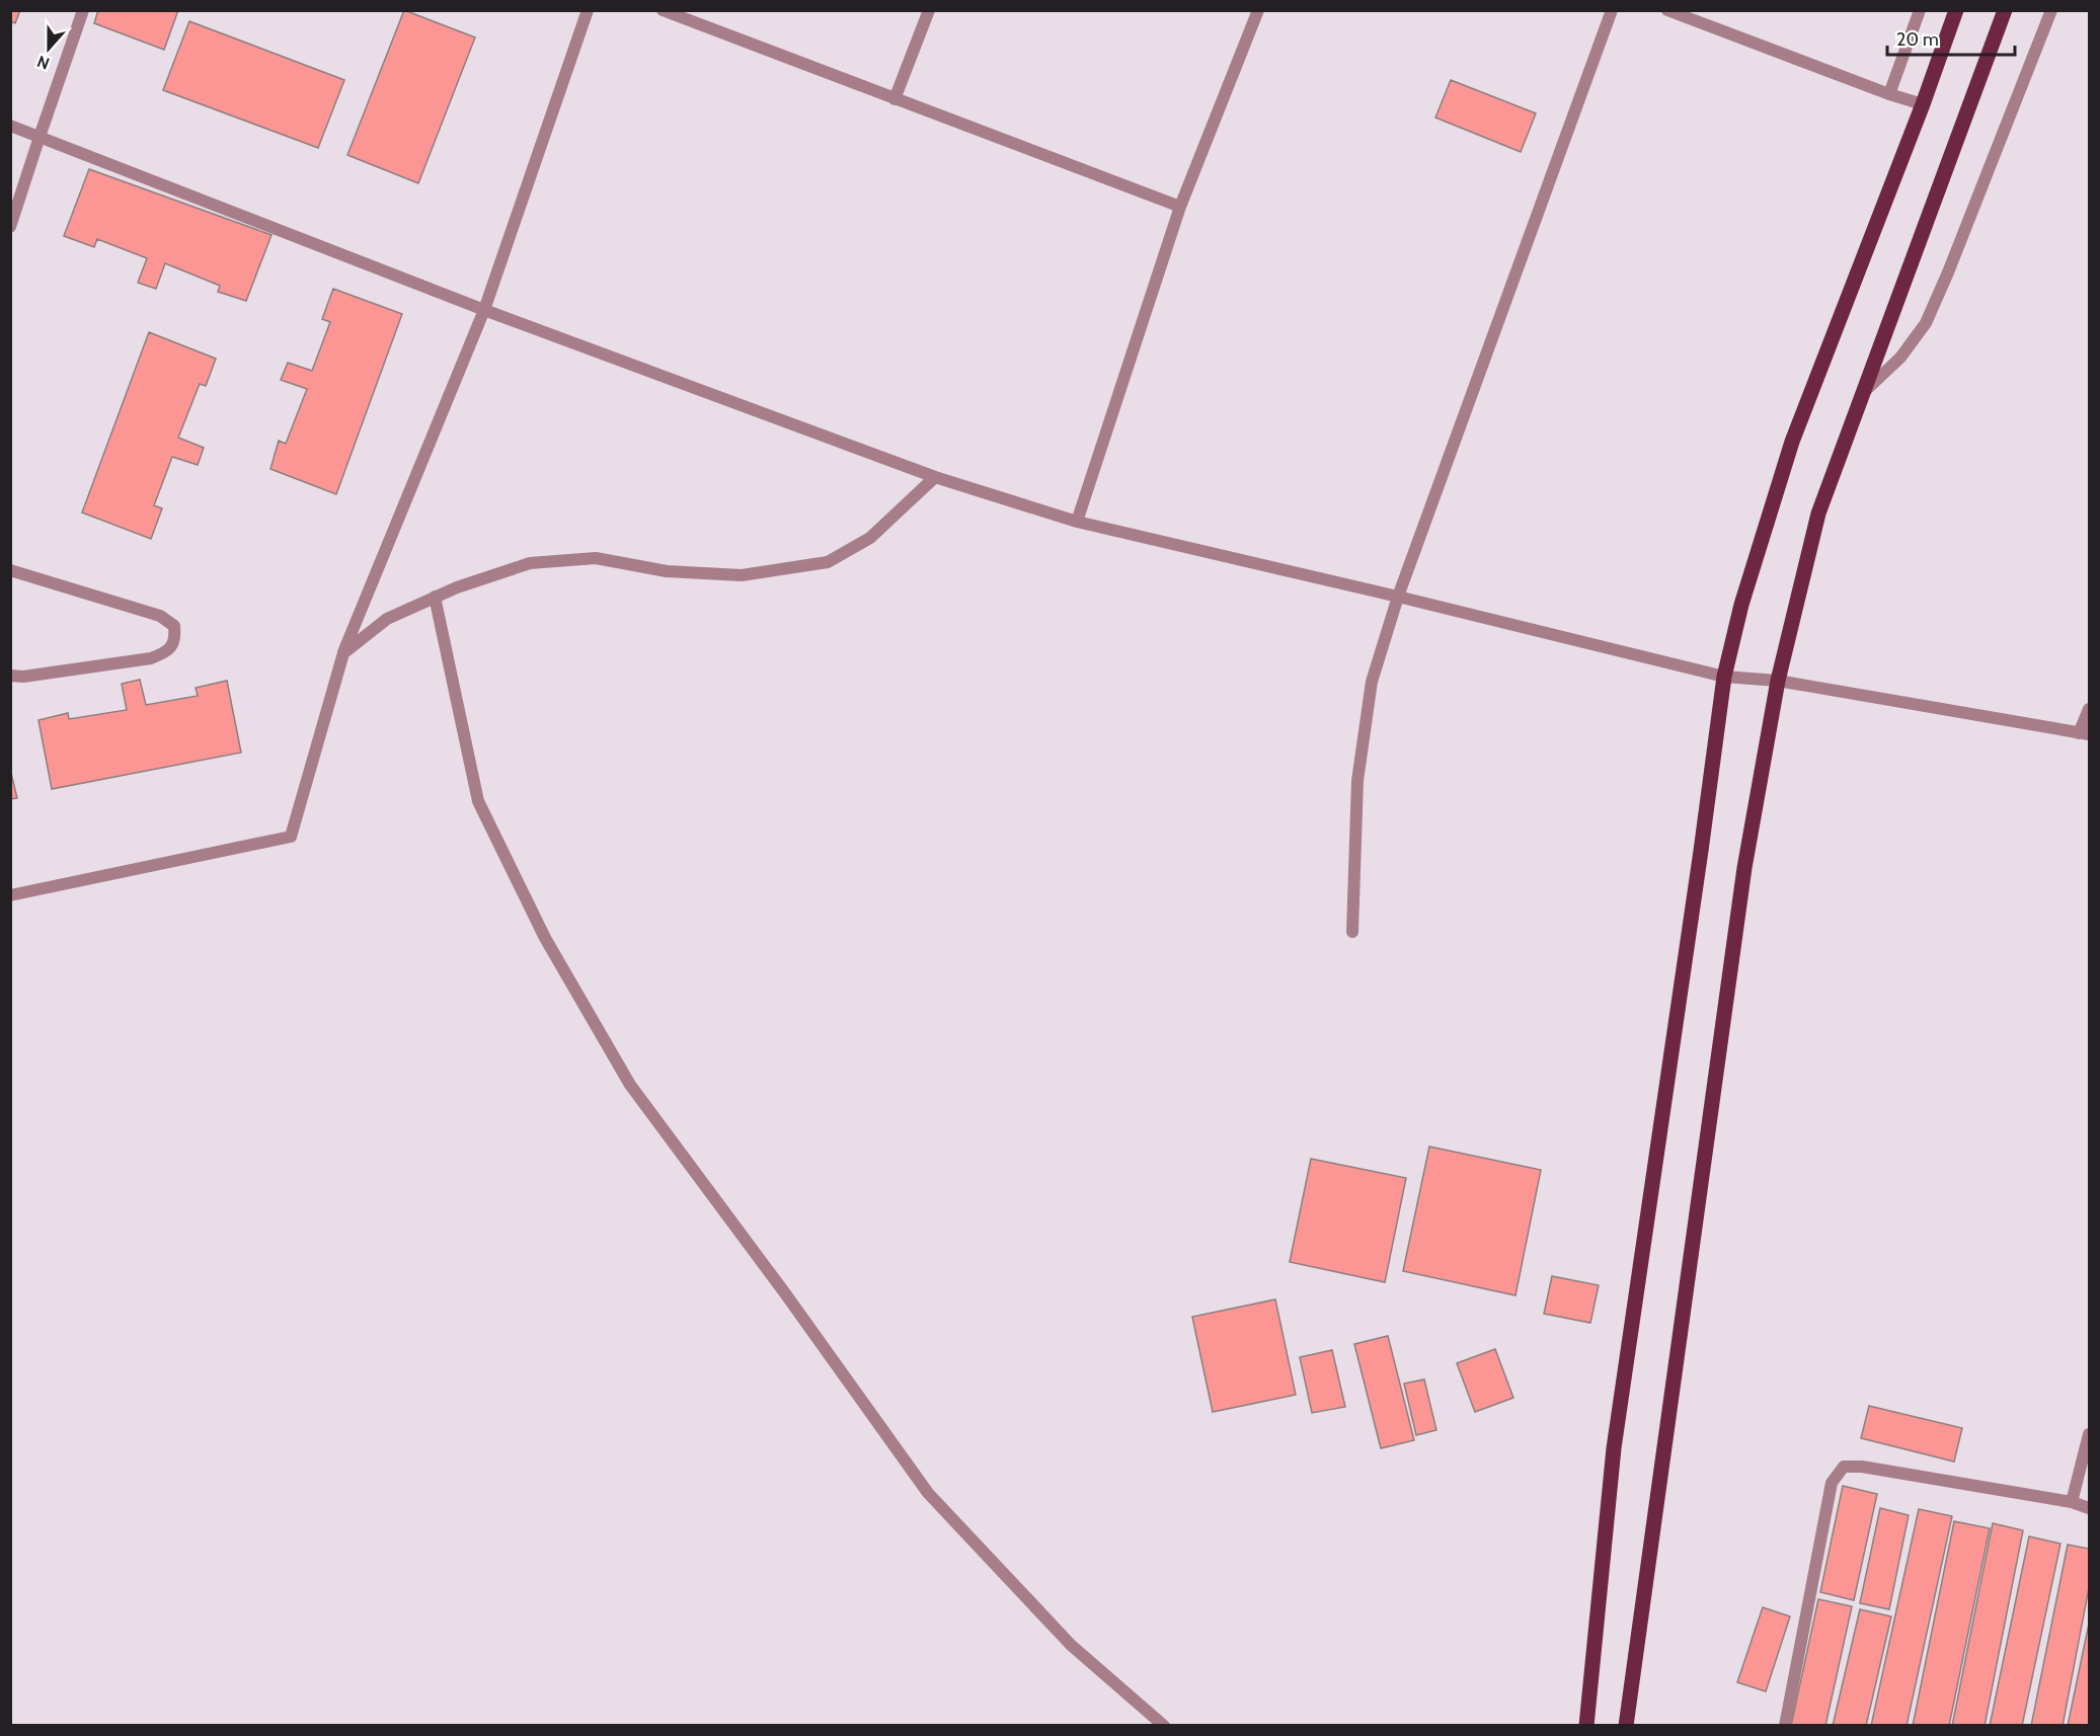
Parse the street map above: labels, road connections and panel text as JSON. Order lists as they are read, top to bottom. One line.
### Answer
{"scale_bar":"20 m","north":"bottom"}
